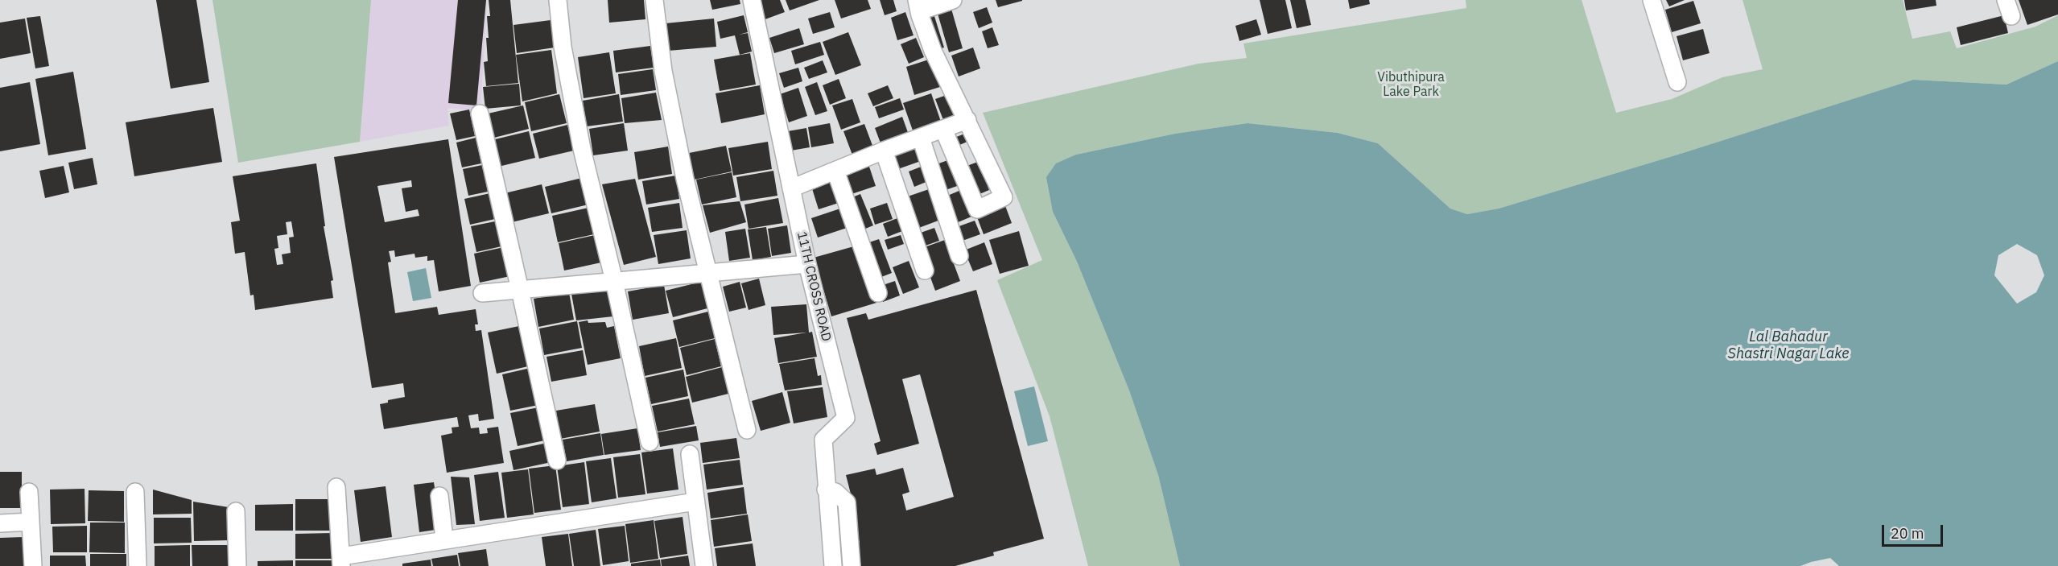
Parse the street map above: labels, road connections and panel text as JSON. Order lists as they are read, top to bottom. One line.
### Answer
{"streets":{"street":["11TH CROSS ROAD"]},"water":["Lal Bahadur Shastri Nagar Lake"],"parks":["Vibuthipura Lake Park"],"scale_bar":"20 m"}
